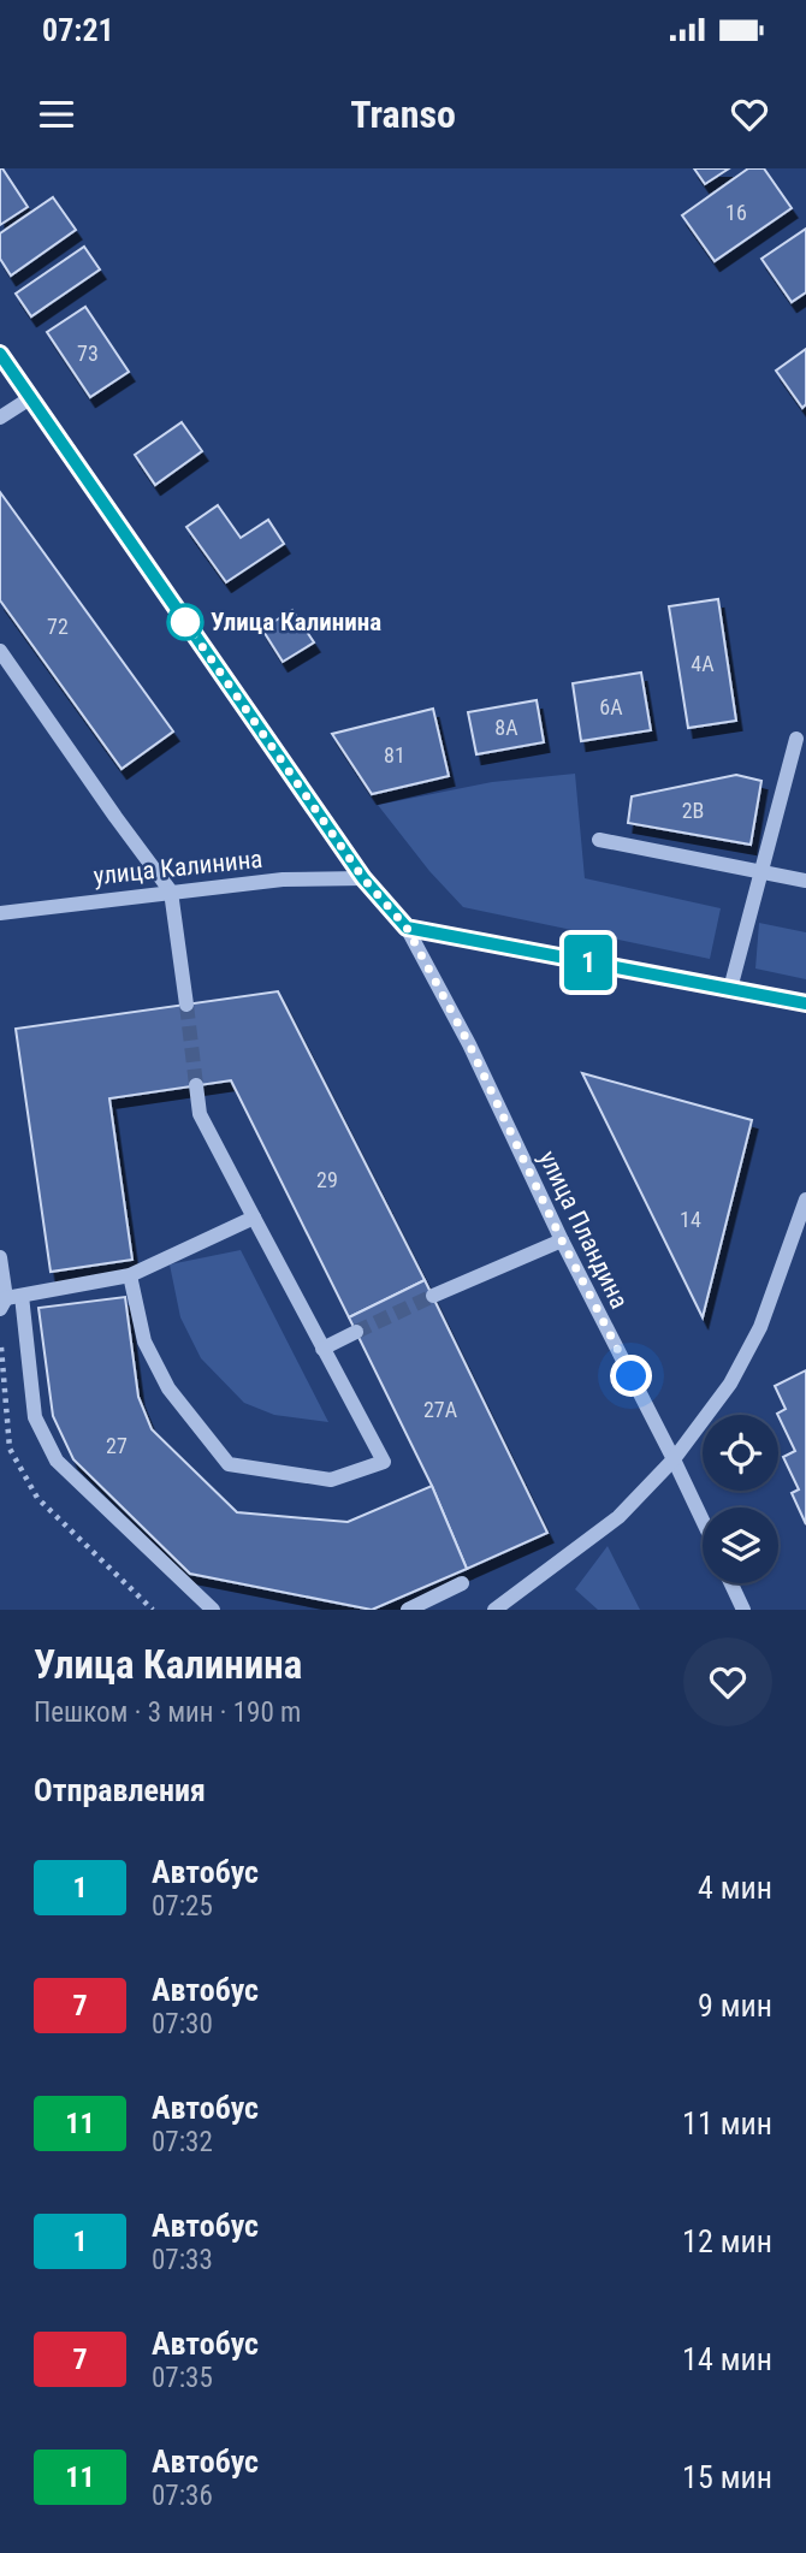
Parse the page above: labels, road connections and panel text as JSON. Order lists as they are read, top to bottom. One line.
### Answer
{"streets":{"street":["улица Калинина","улица Пландина"]},"crossings":[["улица Калинина","улица Пландина"]],"places":["Улица Калинина"],"lines":["bus line 1"],"house_numbers":["16","73","72","4А","6А","8А","81","2В","29","14","27А","27"],"page":{"status":"07:21","header":"Transo","on_map":"1","heading":[["Улица Калинина","Пешком · 3 мин · 190 m"],"Отправления"],"list":[{"mark":"1","name":"Автобус","note":"07:25","value":"4 мин"},{"mark":"7","name":"Автобус","note":"07:30","value":"9 мин"},{"mark":"11","name":"Автобус","note":"07:32","value":"11 мин"},{"mark":"1","name":"Автобус","note":"07:33","value":"12 мин"},{"mark":"7","name":"Автобус","note":"07:35","value":"14 мин"},{"mark":"11","name":"Автобус","note":"07:36","value":"15 мин"}]}}
